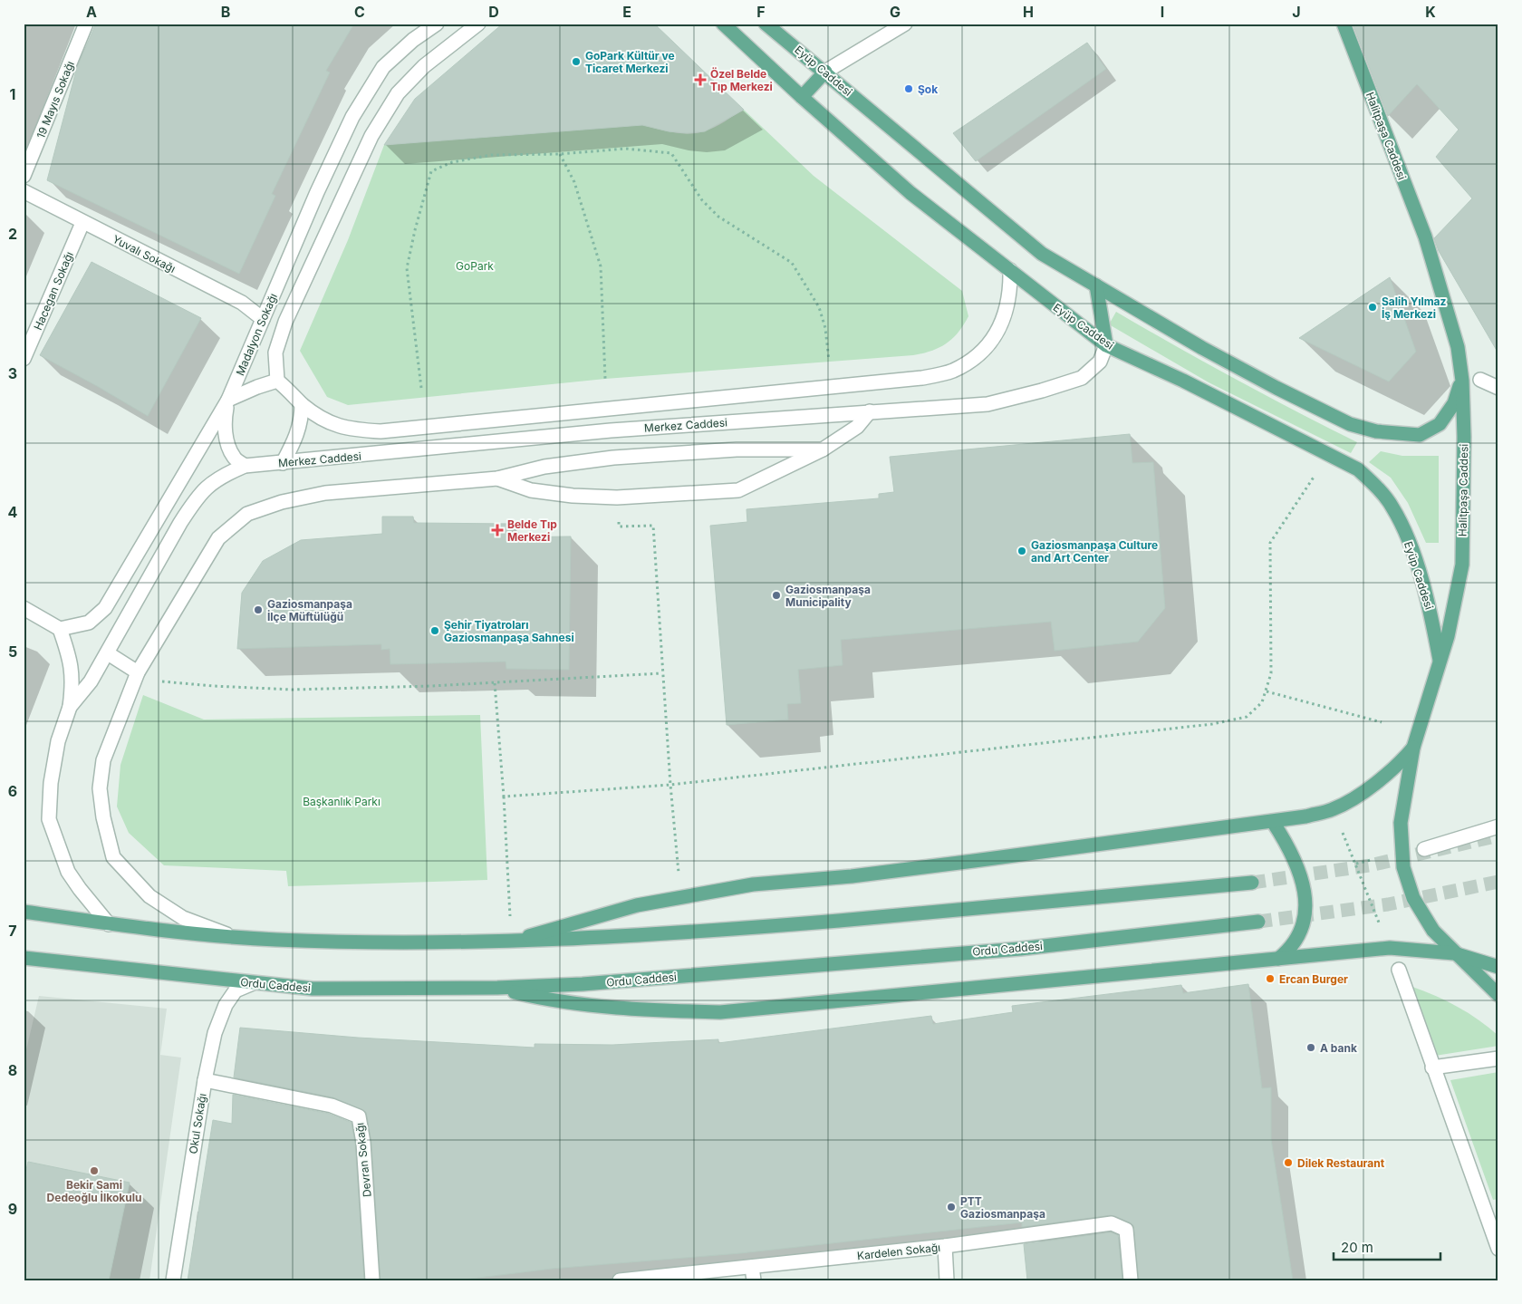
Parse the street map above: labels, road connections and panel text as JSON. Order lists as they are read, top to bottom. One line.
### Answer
{"streets":{"main road":["Eyüp Caddesi","Halitpaşa Caddesi","Ordu Caddesi"],"street":["19 Mayıs Sokağı","Yuvalı Sokağı","Hacegan Sokağı","Madalyon Sokağı","Merkez Caddesi","Okul Sokağı","Devran Sokağı","Kardelen Sokağı"]},"crossings":[["Eyüp Caddesi","Halitpaşa Caddesi"],["Eyüp Caddesi","Merkez Caddesi"],["Yuvalı Sokağı","Hacegan Sokağı"],["Yuvalı Sokağı","Madalyon Sokağı"],["Madalyon Sokağı","Merkez Caddesi"],["Ordu Caddesi","Okul Sokağı"],["Okul Sokağı","Devran Sokağı"]],"parks":["GoPark","Başkanlık Parkı"],"places":{"other":["GoPark Kültür ve Ticaret Merkezi","Şok","Salih Yılmaz İş Merkezi","Gaziosmanpaşa Culture and Art Center","Gaziosmanpaşa Municipality","Gaziosmanpaşa İlçe Müftülüğü","Şehir Tiyatroları Gaziosmanpaşa Sahnesi","Ercan Burger","A bank","Dilek Restaurant","Bekir Sami Dedeoğlu İlkokulu","PTT Gaziosmanpaşa"],"health":["Özel Belde Tıp Merkezi","Belde Tıp Merkezi"]},"scale_bar":"20 m","grid":{"columns":["A","B","C","D","E","F","G","H","I","J","K"],"rows":["1","2","3","4","5","6","7","8","9"]}}
